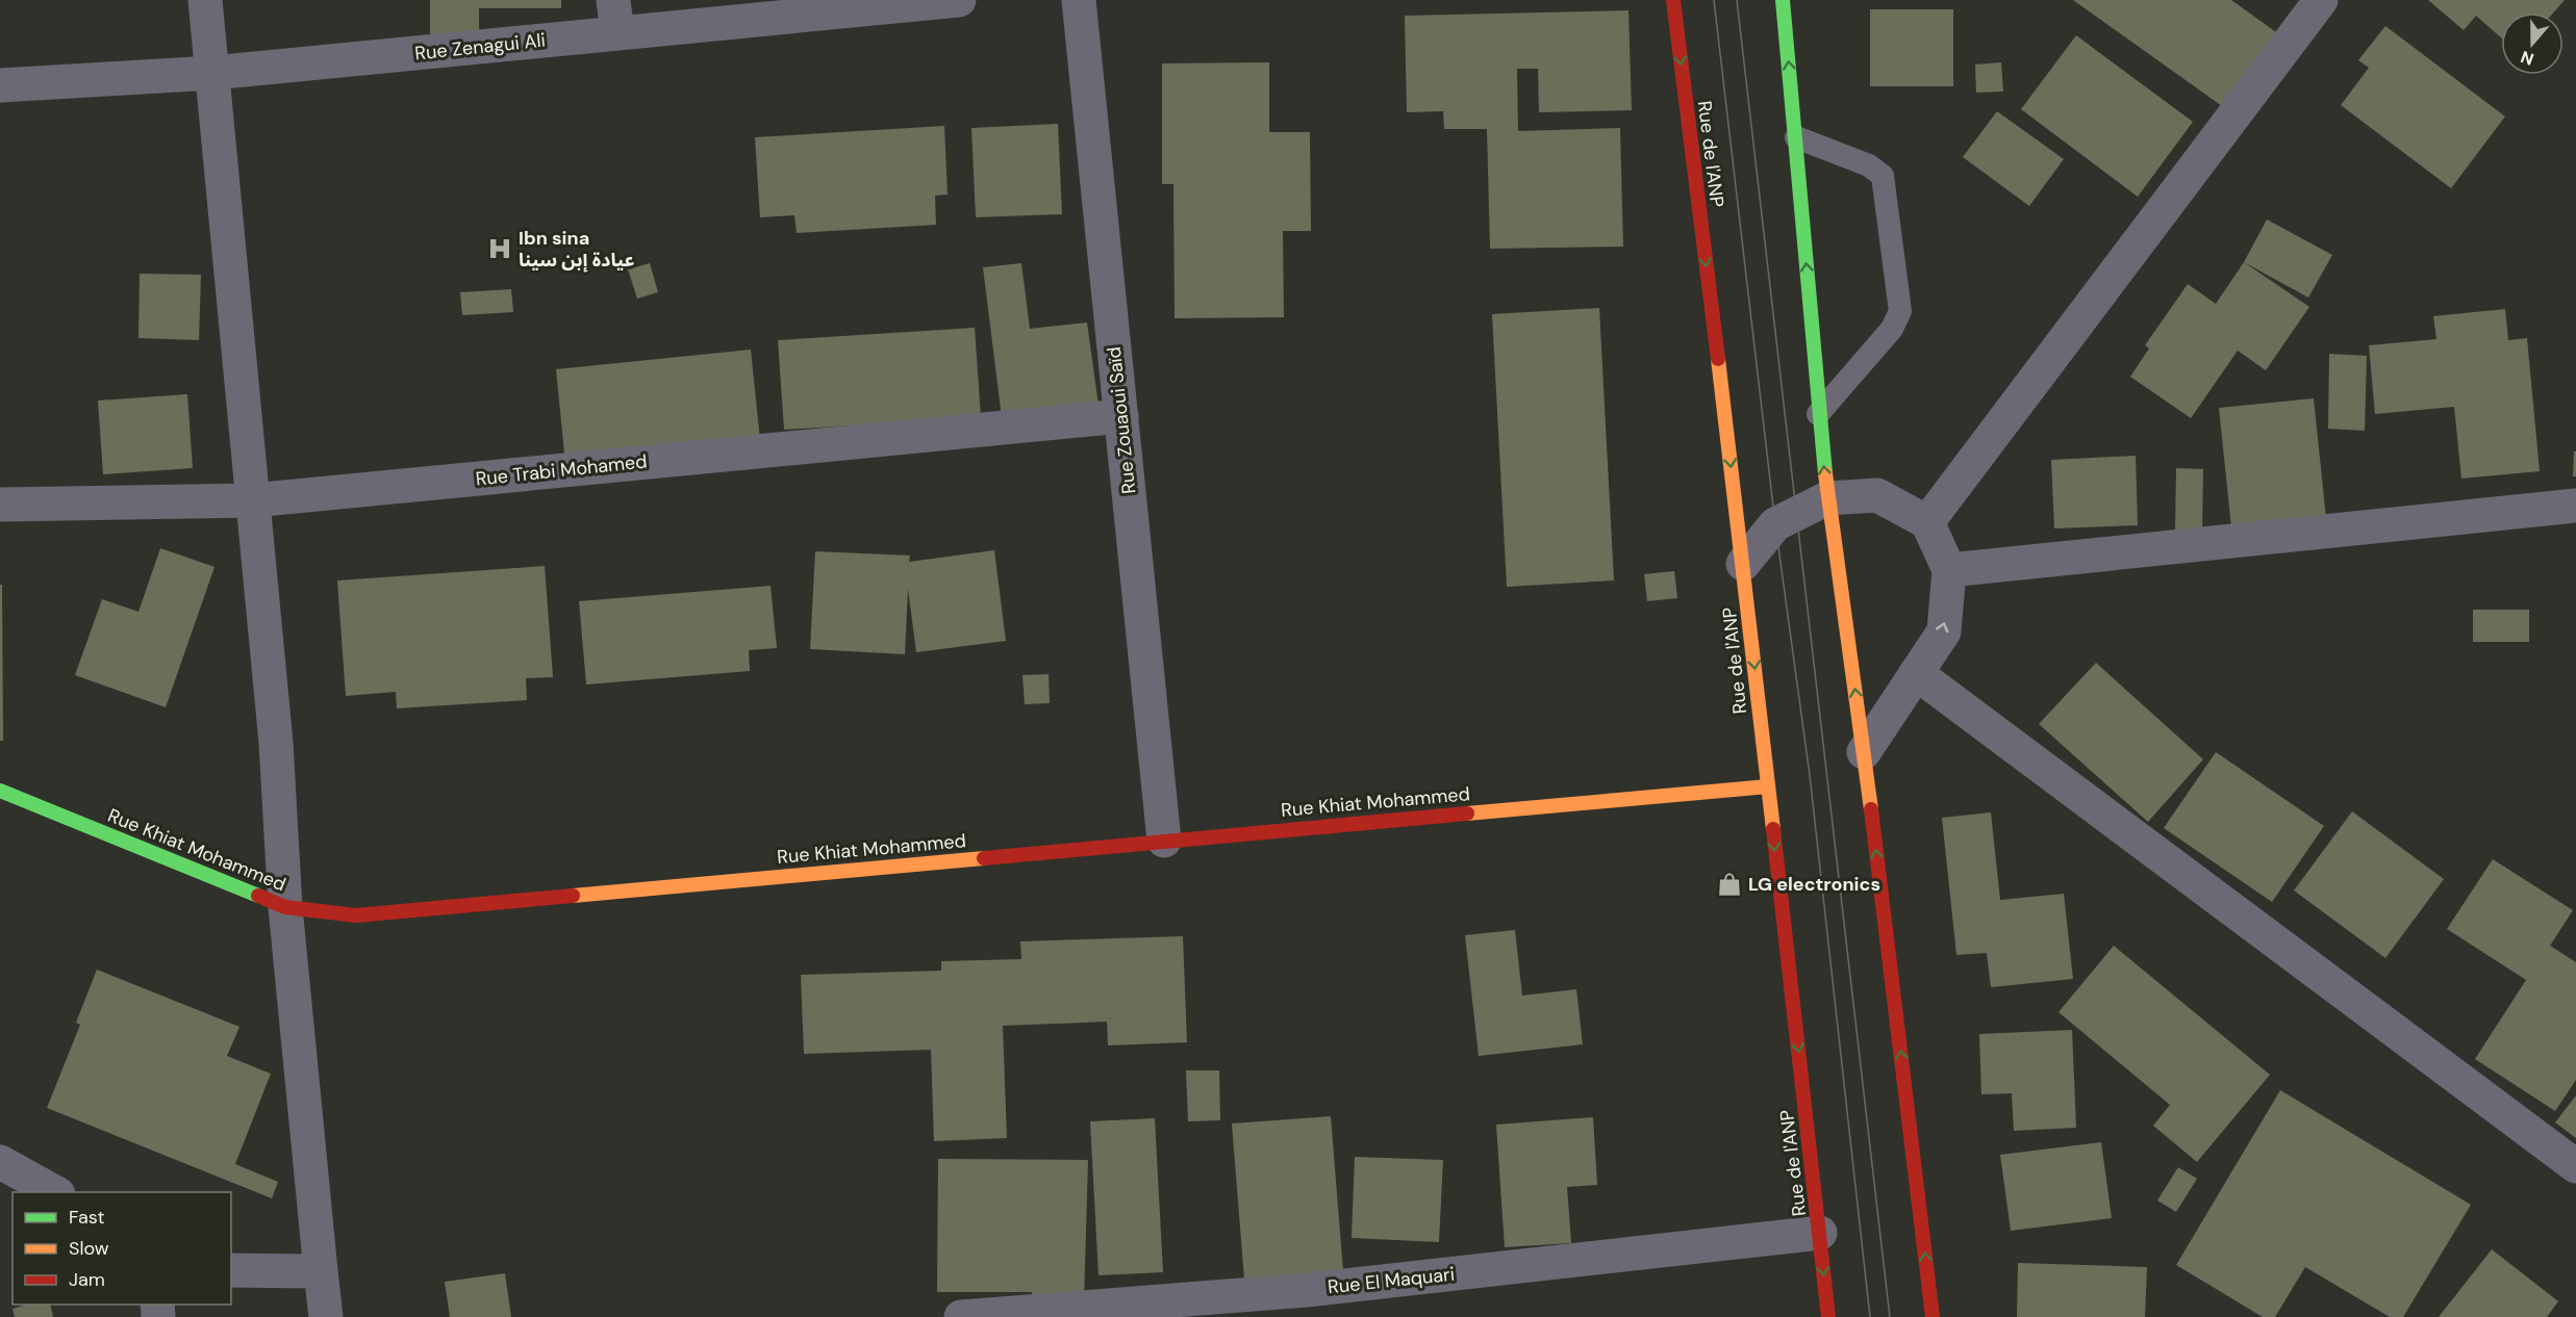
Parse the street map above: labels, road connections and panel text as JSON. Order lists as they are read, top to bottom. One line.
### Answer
{"streets":{"main road":["Rue de l'ANP","Rue Khiat Mohammed"],"street":["Rue Zenagui Ali","Rue Zouaoui Saïd","Rue Trabi Mohamed","Rue El Maquari"]},"crossings":[["Rue de l'ANP","Rue Khiat Mohammed"],["Rue de l'ANP","Rue El Maquari"],["Rue Zouaoui Saïd","Rue Trabi Mohamed"],["Rue Zouaoui Saïd","Rue Khiat Mohammed"]],"places":{"hospital":["Ibn sina عيادة إبن سينا"],"shop":["LG electronics"]},"legend":["Fast","Slow","Jam"],"north":"bottom"}
